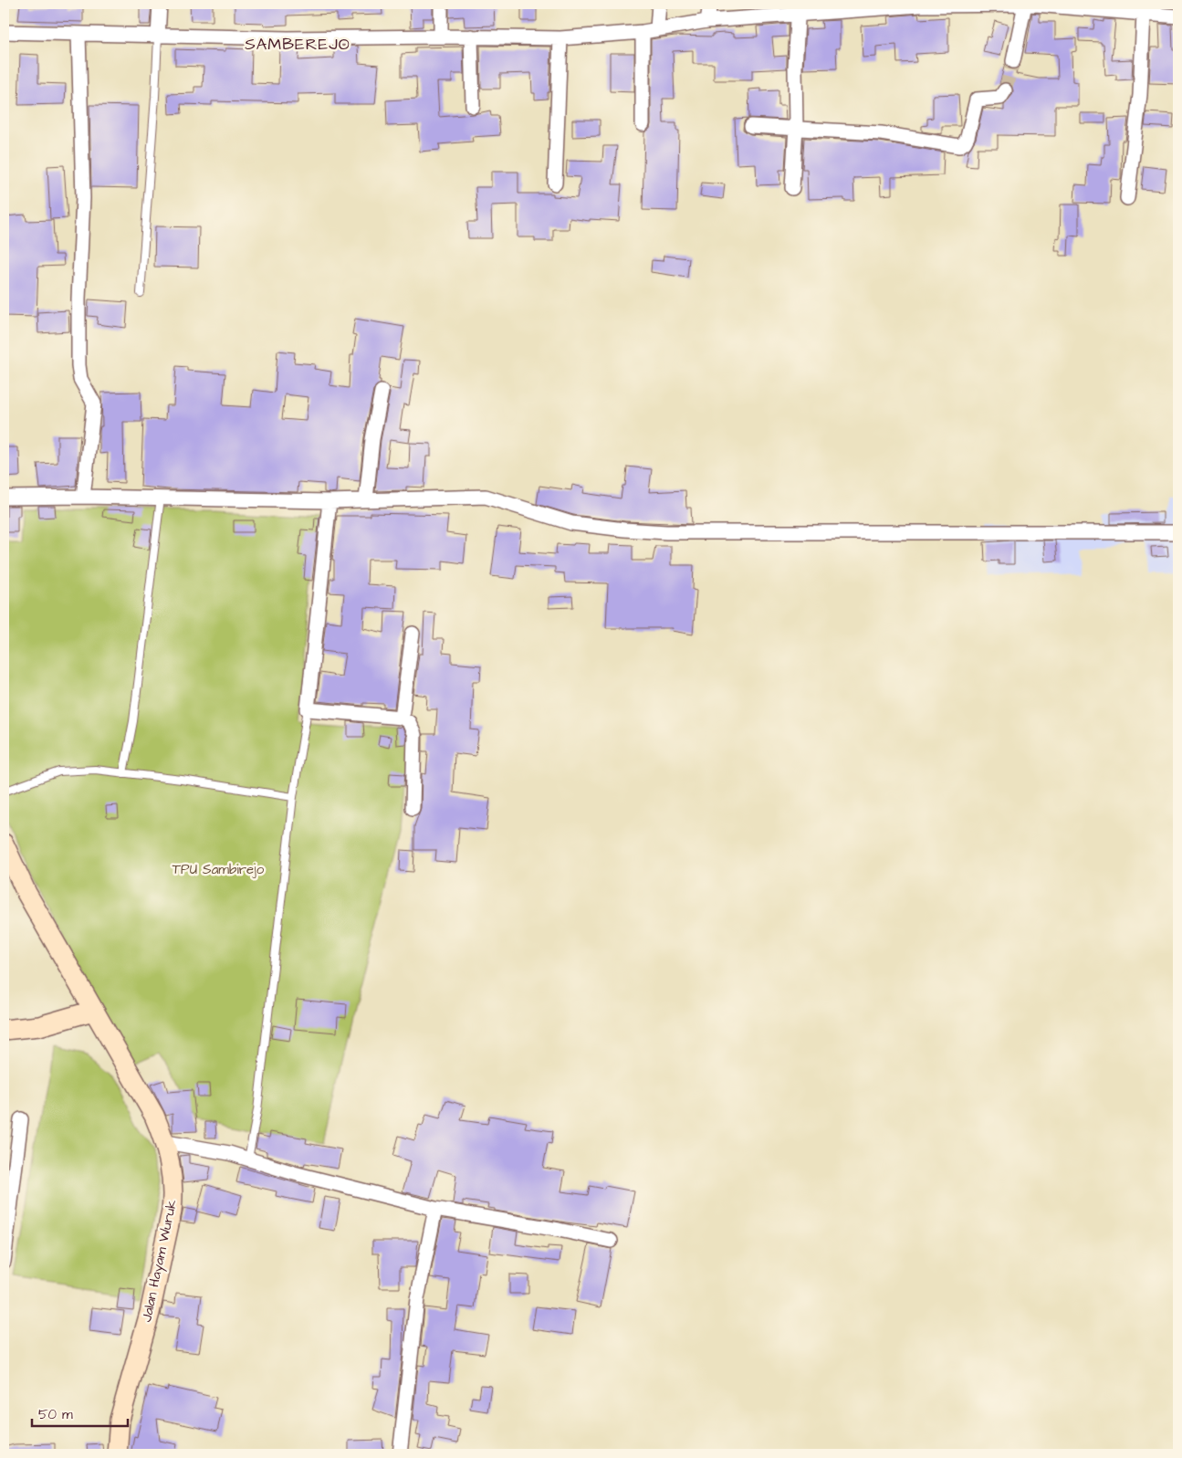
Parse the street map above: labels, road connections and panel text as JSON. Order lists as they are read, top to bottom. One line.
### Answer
{"streets":{"main road":["Jalan Hayam Wuruk"]},"districts":["SAMBEREJO"],"parks":["TPU Sambirejo"],"scale_bar":"50 m"}
